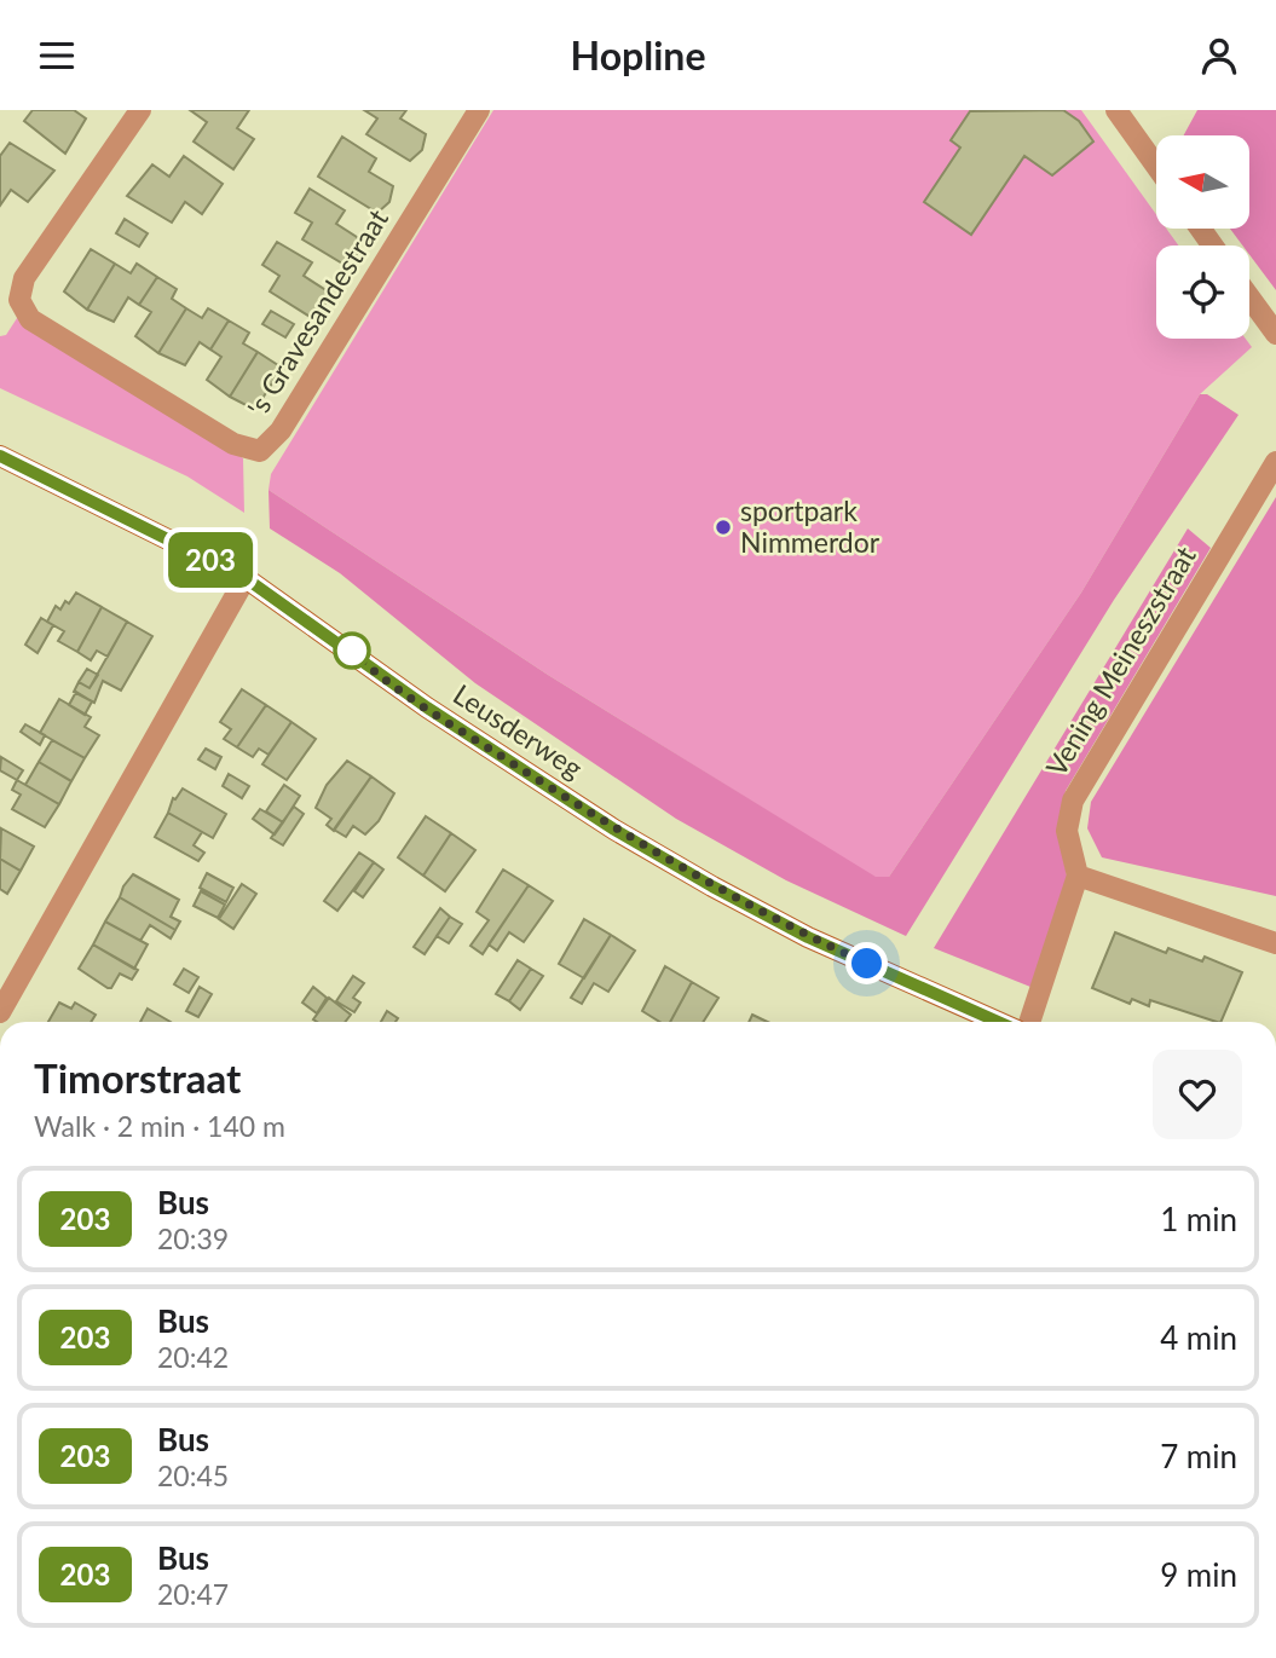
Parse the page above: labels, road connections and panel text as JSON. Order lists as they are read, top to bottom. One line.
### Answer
{"streets":{"street":["'s Gravesandestraat","Vening Meineszstraat","Leusderweg"]},"places":["sportpark Nimmerdor"],"lines":["bus line 203"],"north":"left","page":{"header":"Hopline","on_map":"203","heading":["Timorstraat","Walk · 2 min · 140 m"],"list":[{"mark":"203","name":"Bus","note":"20:39","value":"1 min"},{"mark":"203","name":"Bus","note":"20:42","value":"4 min"},{"mark":"203","name":"Bus","note":"20:45","value":"7 min"},{"mark":"203","name":"Bus","note":"20:47","value":"9 min"}]}}
